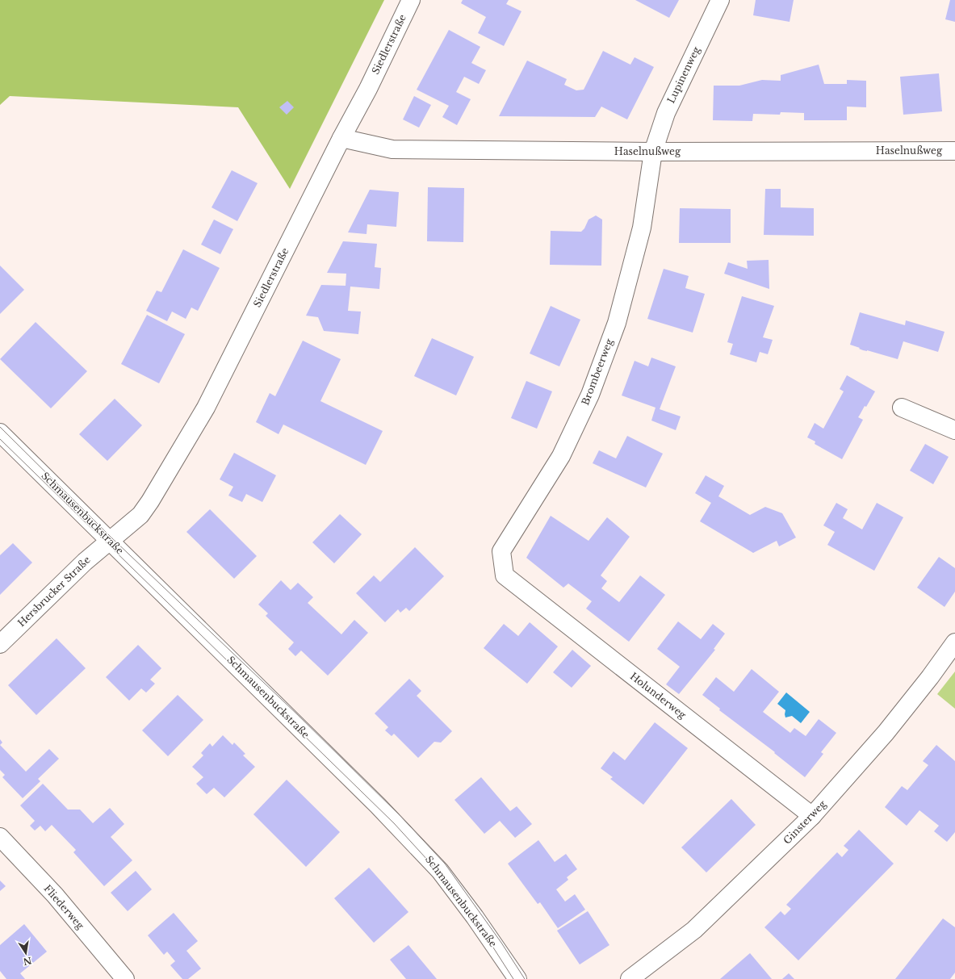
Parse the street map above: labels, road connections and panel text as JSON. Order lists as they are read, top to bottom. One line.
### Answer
{"streets":{"street":["Siedlerstraße","Lupinenweg","Haselnußweg","Brombeerweg","Schmausenbuckstraße","Hersbrucker Straße","Holunderweg","Ginsterweg","Fliederweg"]},"crossings":[["Siedlerstraße","Haselnußweg"],["Siedlerstraße","Schmausenbuckstraße"],["Siedlerstraße","Hersbrucker Straße"],["Lupinenweg","Haselnußweg"],["Lupinenweg","Brombeerweg"],["Haselnußweg","Brombeerweg"],["Brombeerweg","Holunderweg"],["Schmausenbuckstraße","Hersbrucker Straße"],["Holunderweg","Ginsterweg"]],"north":"bottom"}
